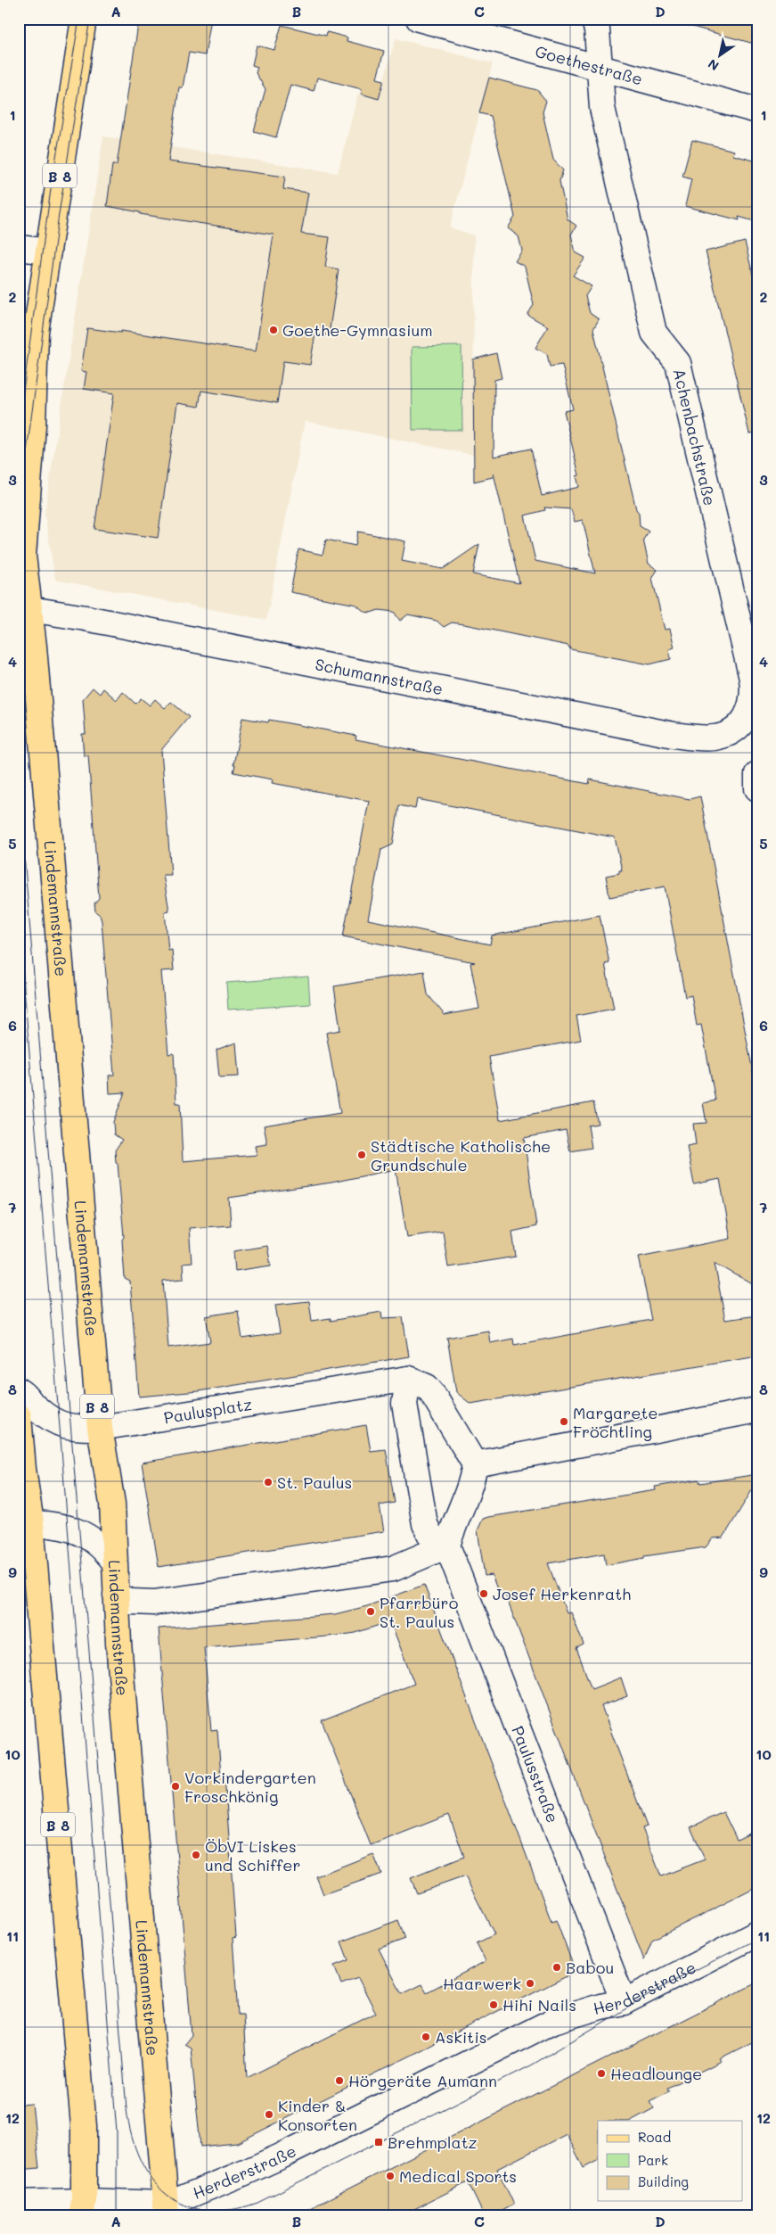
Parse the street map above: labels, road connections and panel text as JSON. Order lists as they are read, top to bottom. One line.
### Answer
{"streets":{"main road":["B 8","Lindemannstraße"],"street":["Goethestraße","Achenbachstraße","Schumannstraße","Paulusplatz","Paulusstraße","Herderstraße"]},"crossings":[["Goethestraße","Achenbachstraße"],["Achenbachstraße","Schumannstraße"],["Schumannstraße","Lindemannstraße"],["Lindemannstraße","Paulusplatz"],["Lindemannstraße","Herderstraße"],["Paulusstraße","Herderstraße"]],"places":{"other":["Goethe-Gymnasium","Städtische Katholische Grundschule","Margarete Fröchtling","St. Paulus","Josef Herkenrath","Pfarrbüro St. Paulus","Vorkindergarten Froschkönig","ÖbVI Liskes und Schiffer","Babou","Haarwerk","Hihi Nails","Askitis","Headlounge","Hörgeräte Aumann","Kinder & Konsorten","Medical Sports"],"transit":["Brehmplatz"]},"legend":["Road","Park","Building"],"north":"bottom left","grid":{"columns":["A","B","C","D"],"rows":["1","2","3","4","5","6","7","8","9","10","11","12"]}}
